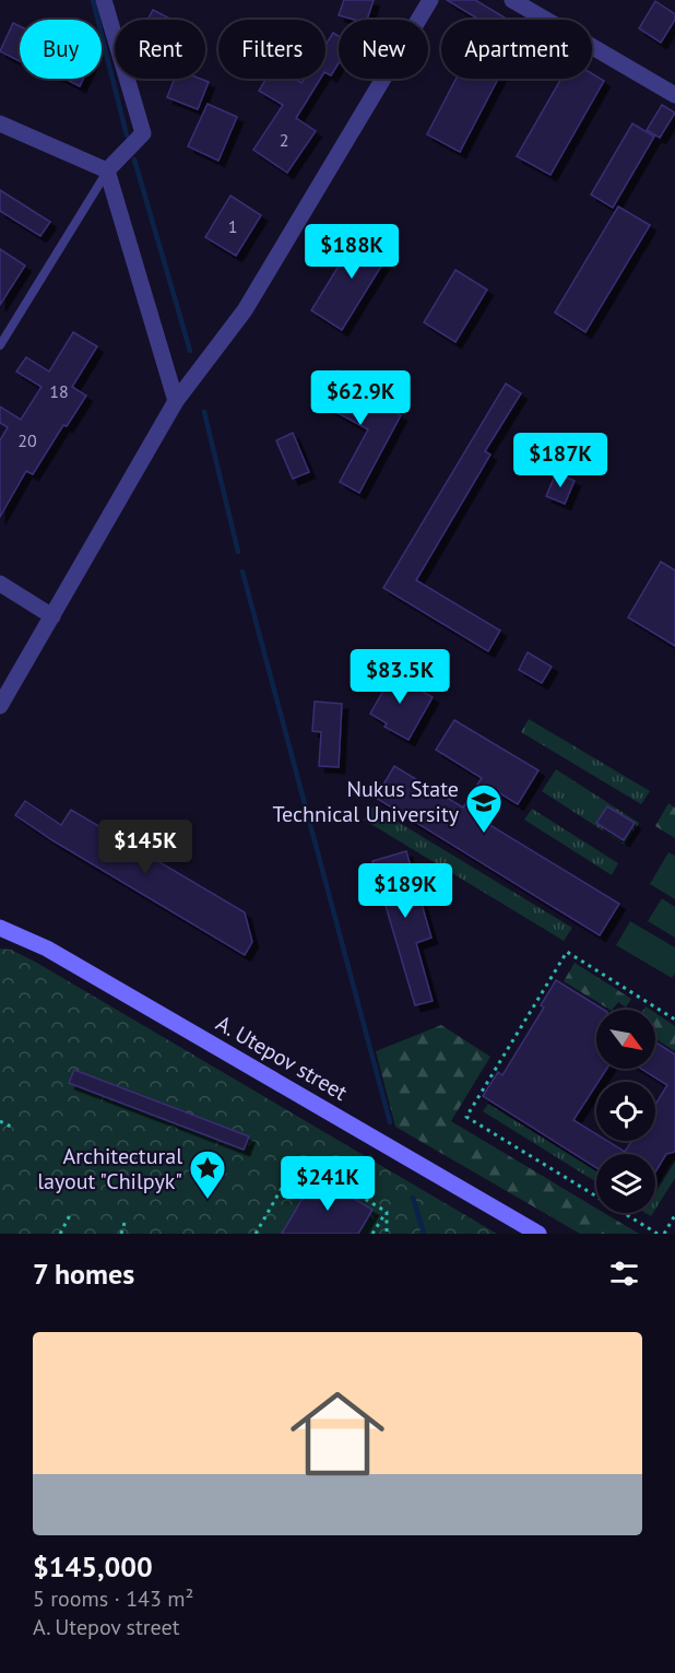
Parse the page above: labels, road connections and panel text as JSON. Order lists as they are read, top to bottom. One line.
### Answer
{"streets":{"main road":["A. Utepov street"]},"places":{"school or university":["Nukus State Technical University"],"place":["Architectural layout \"Chilpyk\""]},"house_numbers":["2","1","18","20"],"north":"bottom right","page":{"chip":["Buy","Rent","Filters","New","Apartment"],"price":["$188K","$62.9K","$187K","$83.5K","$145K","$189K","$241K"],"heading":"7 homes","list":[{"name":"$145,000","note":"5 rooms · 143 m² · A. Utepov street"}]}}
